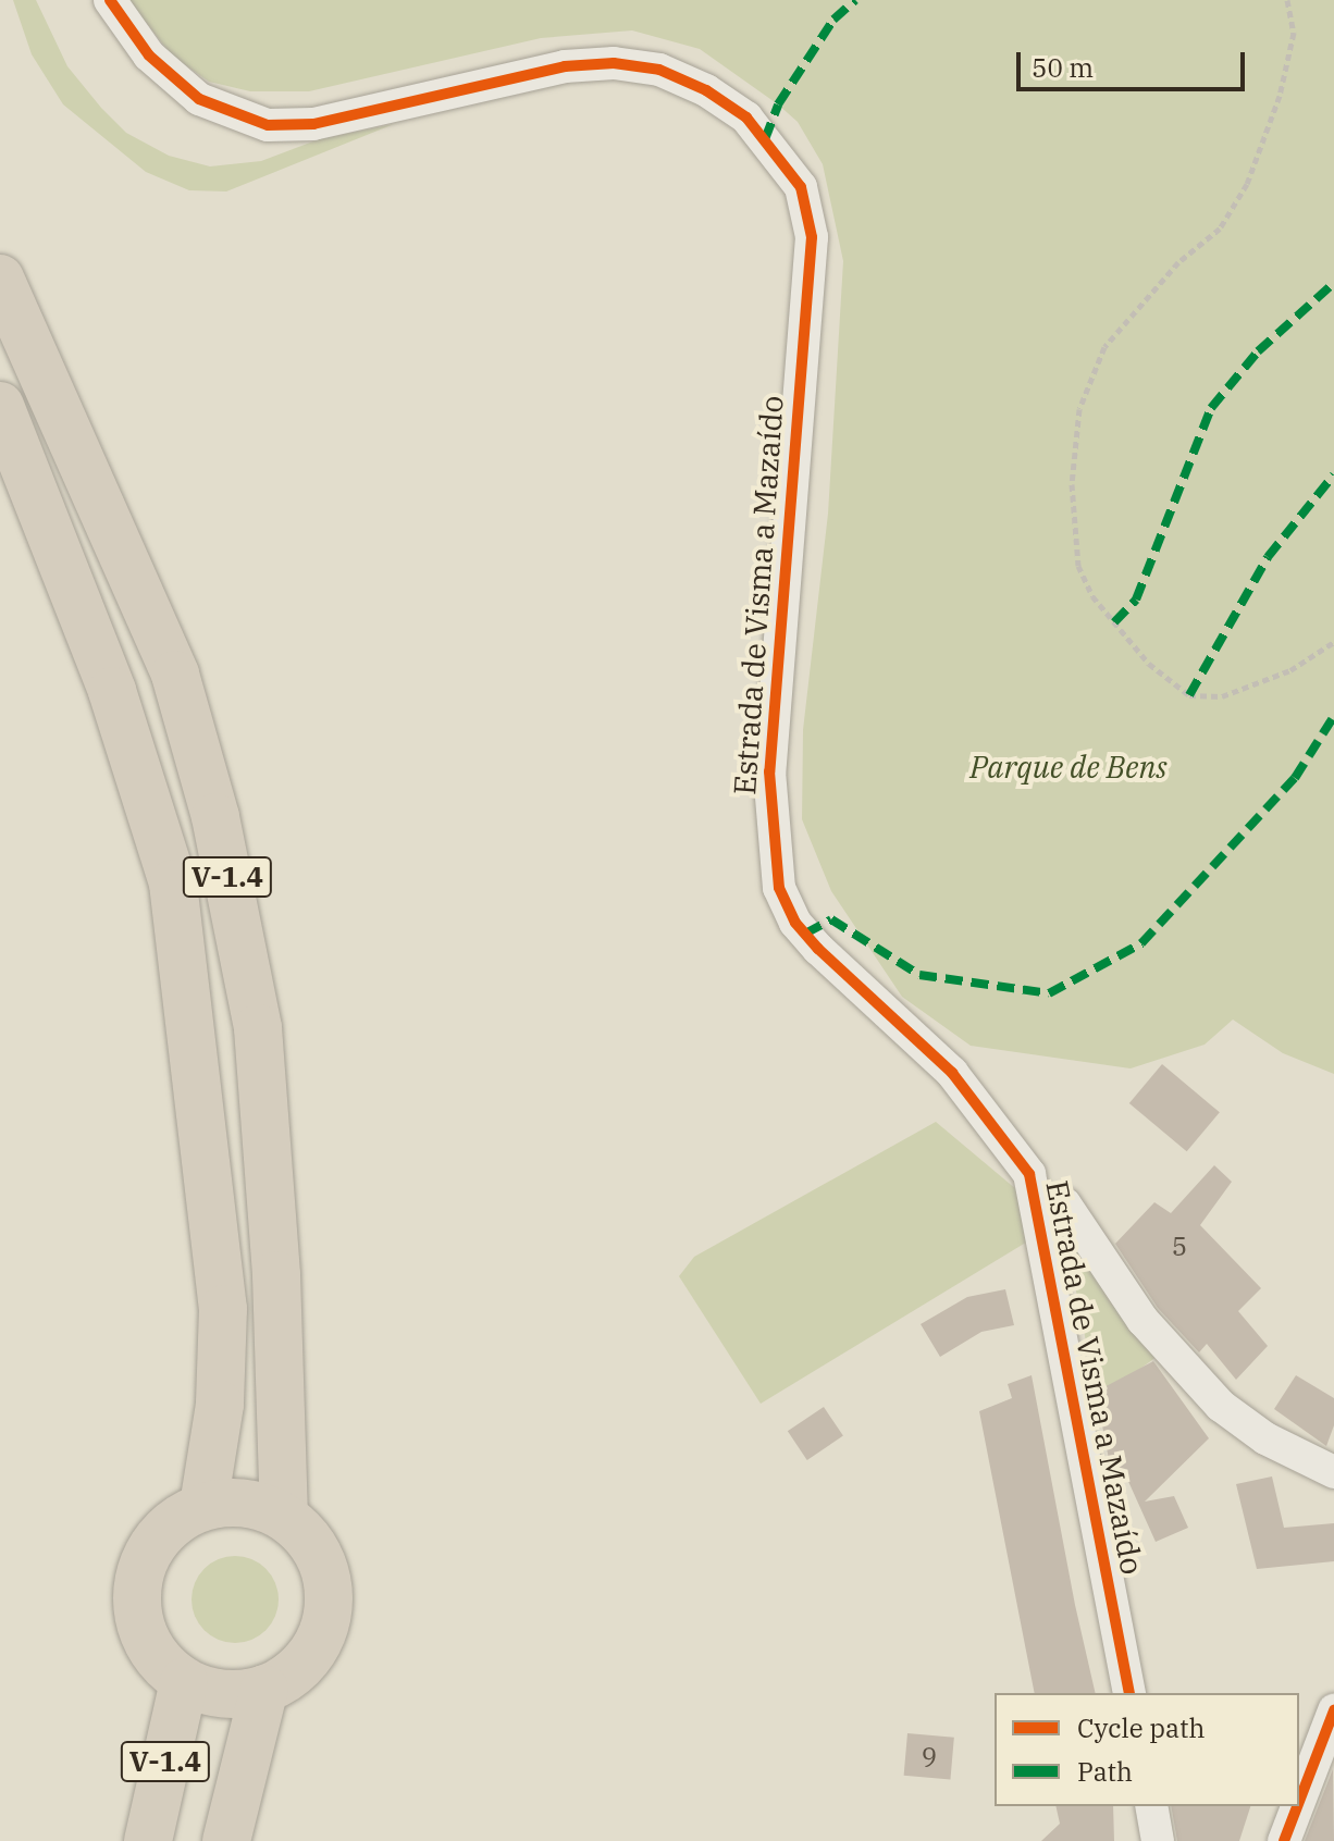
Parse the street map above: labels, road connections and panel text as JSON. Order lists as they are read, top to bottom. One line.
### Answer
{"streets":{"highway":["V-1.4"],"street":["Estrada de Visma a Mazaído"]},"parks":["Parque de Bens"],"house_numbers":["5","9"],"legend":["Cycle path","Path"],"scale_bar":"50 m"}
